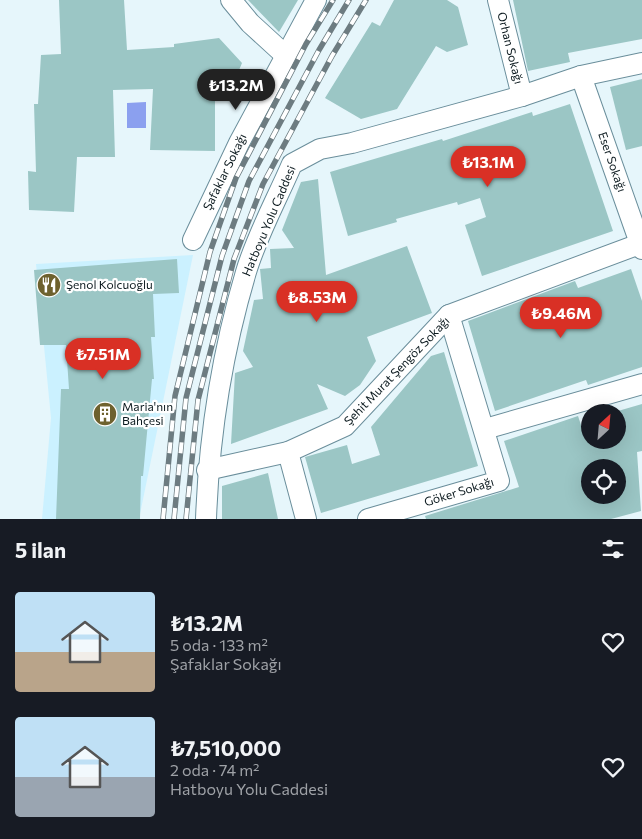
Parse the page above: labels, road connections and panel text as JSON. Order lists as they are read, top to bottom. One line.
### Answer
{"streets":{"street":["Orhan Sokağı","Eser Sokağı","Şafaklar Sokağı","Hatboyu Yolu Caddesi","Şehit Murat Şengöz Sokağı","Göker Sokağı"]},"crossings":[["Orhan Sokağı","Hatboyu Yolu Caddesi"],["Eser Sokağı","Hatboyu Yolu Caddesi"],["Eser Sokağı","Şehit Murat Şengöz Sokağı"],["Hatboyu Yolu Caddesi","Şehit Murat Şengöz Sokağı"],["Şehit Murat Şengöz Sokağı","Göker Sokağı"]],"places":{"restaurant":["Şenol Kolcuoğlu"],"building":["Maria'nın Bahçesi"]},"north":"top right","page":{"price":["₺13.2M","₺13.1M","₺8.53M","₺9.46M","₺7.51M"],"heading":"5 ilan","list":[{"name":"₺13.2M","note":"5 oda · 133 m² · Şafaklar Sokağı"},{"name":"₺7,510,000","note":"2 oda · 74 m² · Hatboyu Yolu Caddesi"}]}}
